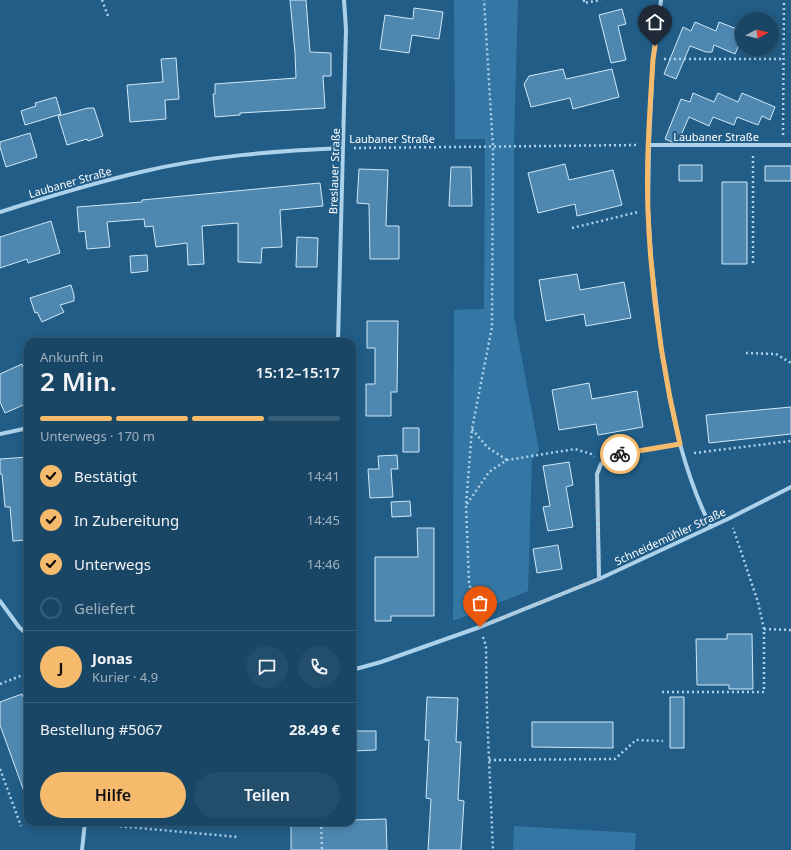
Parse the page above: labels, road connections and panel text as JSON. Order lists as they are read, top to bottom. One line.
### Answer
{"streets":{"street":["Laubaner Straße","Breslauer Straße","Schneidemühler Straße"]},"crossings":[["Laubaner Straße","Breslauer Straße"]],"north":"right","page":{"heading":["2 Min.","Ankunft in","15:12–15:17"],"panel":["Jonas","Kurier · 4.9","Bestellung #5067","28.49 €"],"bar":"Unterwegs · 170 m","list":[["Bestätigt","14:41"],["In Zubereitung","14:45"],["Unterwegs","14:46"],"Geliefert"],"round":"J","buttons":["Hilfe","Teilen"]}}
